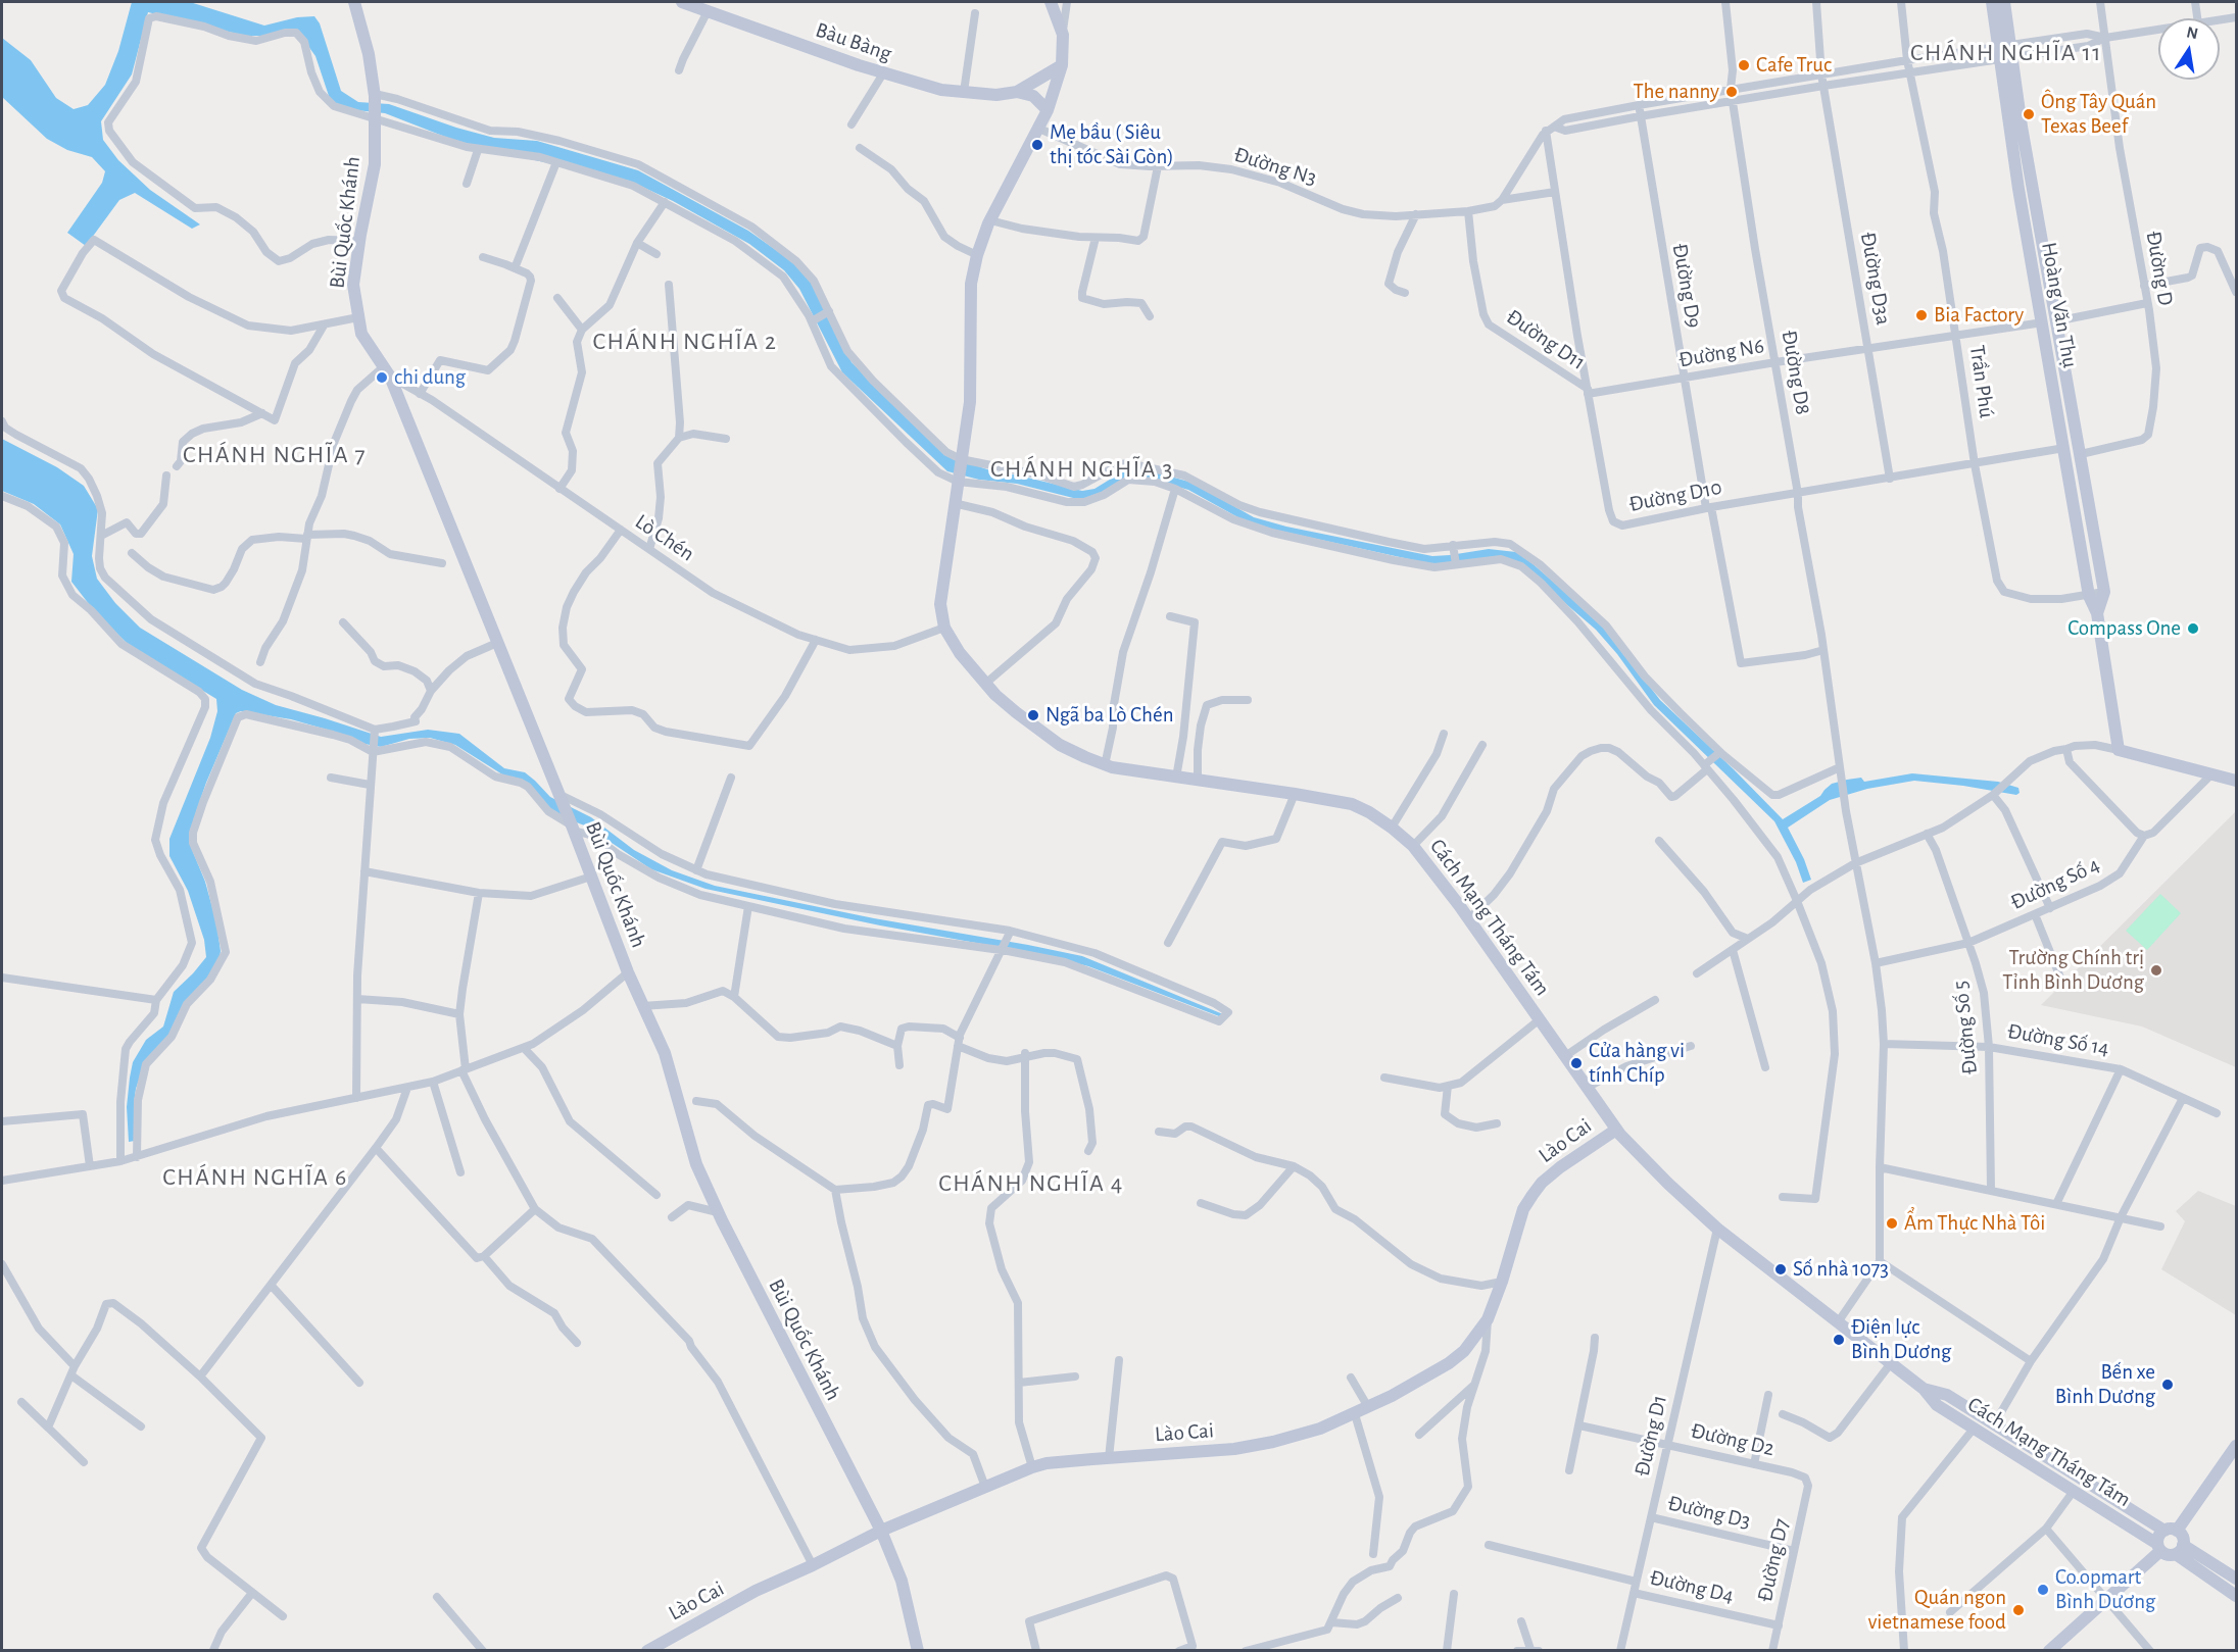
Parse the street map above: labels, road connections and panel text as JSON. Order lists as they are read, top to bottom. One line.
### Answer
{"streets":{"street":["Bàu Bàng","Đường N3","Bùi Quốc Khánh","Đường D","Đường D3a","Đường D9","Hoàng Văn Thụ","Đường D11","Đường N6","Đường D8","Trần Phú","Đường D10","Lò Chén","Đường Số 4","Cách Mạng Tháng Tám","Đường Số 5","Đường Số 14","Lào Cai","Đường D1","Đường D2","Đường D3","Đường D7","Đường D4"]},"crossings":[["Đường N3","Đường D11"],["Đường N3","Đường D10"],["Bùi Quốc Khánh","Lò Chén"],["Bùi Quốc Khánh","Lào Cai"],["Đường D","Hoàng Văn Thụ"],["Đường D","Đường N6"],["Đường D3a","Đường N6"],["Đường D3a","Đường D10"],["Đường D9","Đường N6"],["Đường D9","Đường D8"],["Đường D9","Đường D10"],["Hoàng Văn Thụ","Đường N6"],["Hoàng Văn Thụ","Trần Phú"],["Hoàng Văn Thụ","Đường D10"],["Đường D11","Đường N6"],["Đường D11","Đường D10"],["Đường N6","Đường D8"],["Đường N6","Trần Phú"],["Đường N6","Đường D10"],["Đường D8","Đường D10"],["Đường D8","Đường Số 4"],["Đường D8","Đường Số 14"],["Trần Phú","Đường D10"],["Lò Chén","Cách Mạng Tháng Tám"],["Đường Số 4","Đường Số 5"],["Cách Mạng Tháng Tám","Lào Cai"],["Cách Mạng Tháng Tám","Đường D1"],["Đường Số 5","Đường Số 14"],["Đường D1","Đường D2"],["Đường D1","Đường D3"],["Đường D1","Đường D4"],["Đường D2","Đường D7"],["Đường D3","Đường D7"],["Đường D7","Đường D4"]],"districts":["CHÁNH NGHĨA 11","CHÁNH NGHĨA 2","CHÁNH NGHĨA 7","CHÁNH NGHĨA 3","CHÁNH NGHĨA 6","CHÁNH NGHĨA 4"],"places":["Cafe Truc","The nanny","Ông Tây Quán Texas Beef","Mẹ bầu ( Siêu thị tóc Sài Gòn)","Bia Factory","chi dung","Compass One","Ngã ba Lò Chén","Trường Chính trị Tỉnh Bình Dương","Cửa hàng vi tính Chíp","Ẩm Thực Nhà Tôi","Số nhà 1073","Điện lực Bình Dương","Bến xe Bình Dương","Co.opmart Bình Dương","Quán ngon vietnamese food"],"north":"top"}
